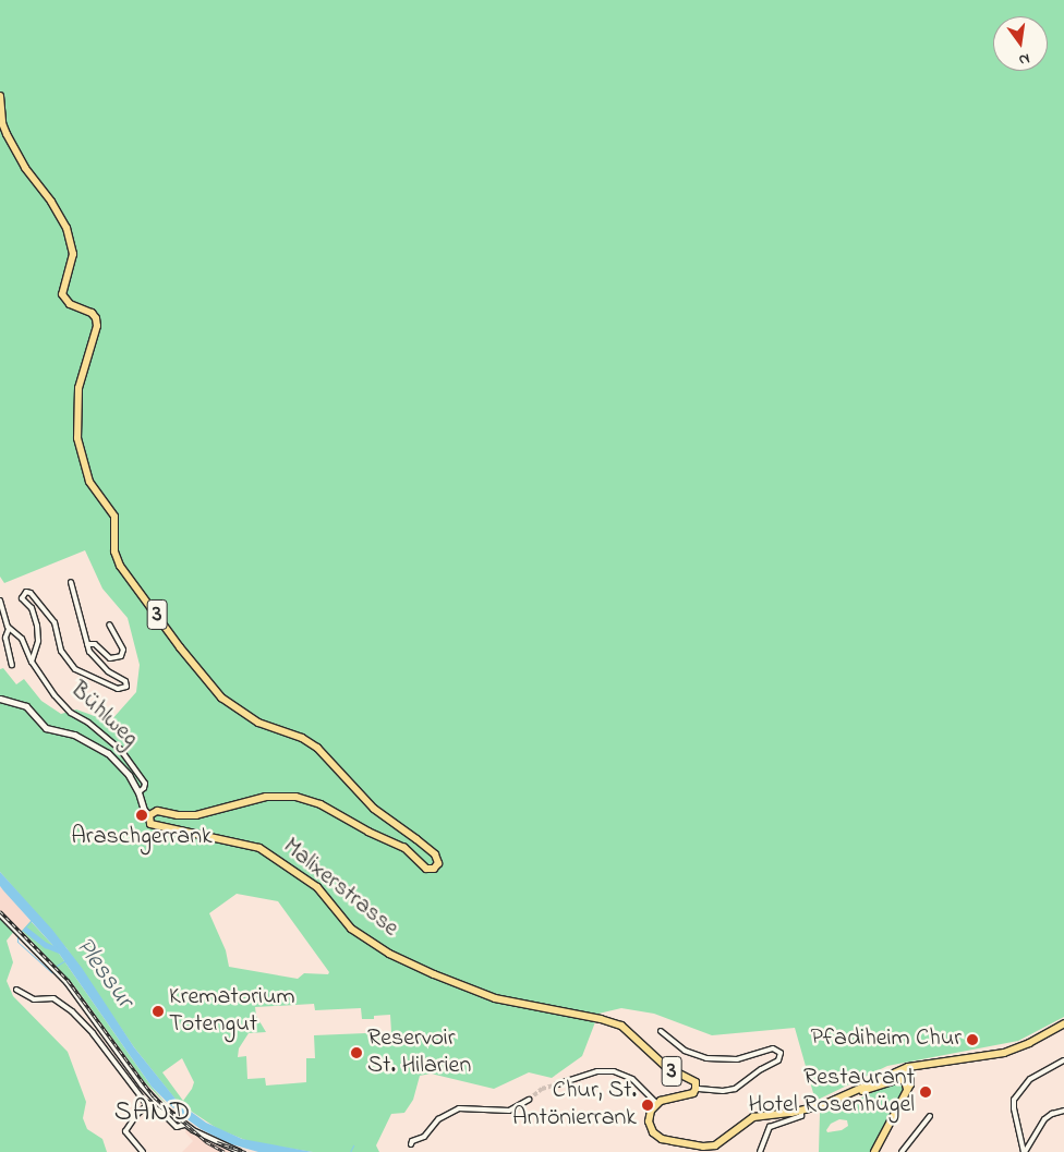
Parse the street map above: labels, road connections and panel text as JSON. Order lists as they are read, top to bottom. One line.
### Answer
{"streets":{"main road":["3","Malixerstrasse"],"street":["Bühlweg"]},"crossings":[["3","Malixerstrasse"]],"districts":["SAND"],"water":["Plessur"],"places":["Araschgerrank","Krematorium Totengut","Pfadiheim Chur","Reservoir St. Hilarien","Restaurant Hotel Rosenhügel","Chur, St. Antönierrank"],"north":"bottom"}
